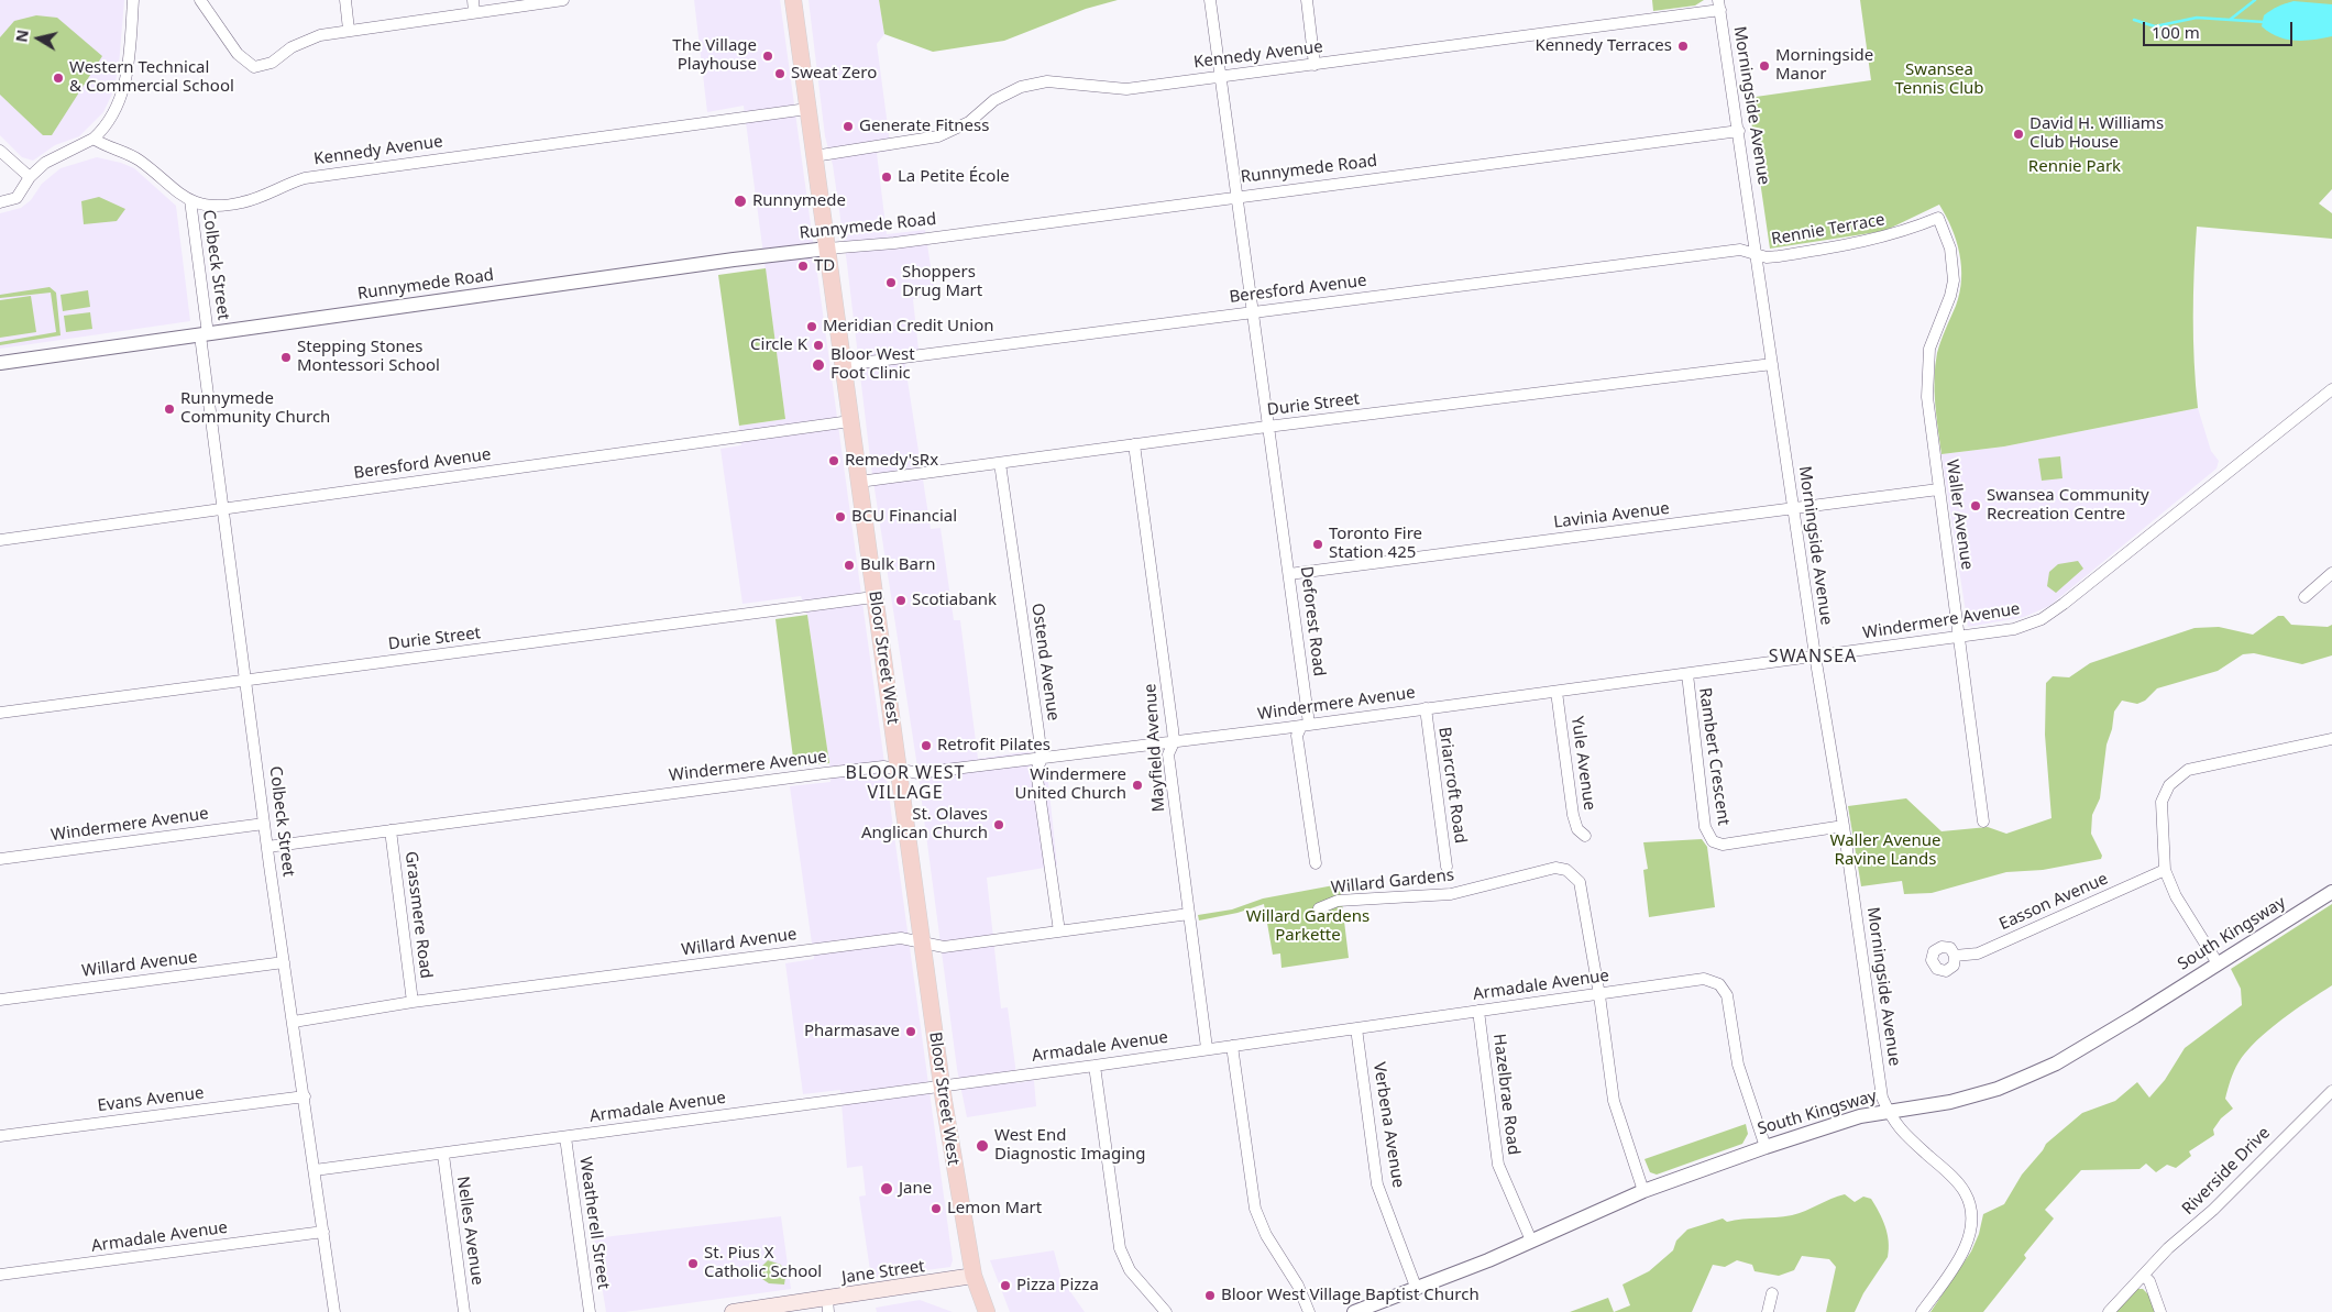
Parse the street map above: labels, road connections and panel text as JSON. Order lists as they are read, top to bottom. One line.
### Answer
{"streets":{"main road":["Bloor Street West","Jane Street"],"street":["Kennedy Avenue","Morningside Avenue","Runnymede Road","Rennie Terrace","Colbeck Street","Beresford Avenue","Durie Street","Waller Avenue","Lavinia Avenue","Deforest Road","Windermere Avenue","Ostend Avenue","Mayfield Avenue","Rambert Crescent","Yule Avenue","Briarcroft Road","Willard Gardens","Easson Avenue","Grassmere Road","South Kingsway","Willard Avenue","Armadale Avenue","Hazelbrae Road","Evans Avenue","Verbena Avenue","Riverside Drive","Weatherell Street","Nelles Avenue"]},"crossings":[["Kennedy Avenue","Morningside Avenue"],["Kennedy Avenue","Colbeck Street"],["Kennedy Avenue","Deforest Road"],["Kennedy Avenue","Bloor Street West"],["Morningside Avenue","Runnymede Road"],["Morningside Avenue","Rennie Terrace"],["Morningside Avenue","Beresford Avenue"],["Morningside Avenue","Durie Street"],["Morningside Avenue","Lavinia Avenue"],["Morningside Avenue","Windermere Avenue"],["Morningside Avenue","Rambert Crescent"],["Morningside Avenue","South Kingsway"],["Runnymede Road","Colbeck Street"],["Runnymede Road","Deforest Road"],["Runnymede Road","Bloor Street West"],["Rennie Terrace","Beresford Avenue"],["Rennie Terrace","Waller Avenue"],["Colbeck Street","Beresford Avenue"],["Colbeck Street","Durie Street"],["Colbeck Street","Windermere Avenue"],["Colbeck Street","Willard Avenue"],["Colbeck Street","Armadale Avenue"],["Colbeck Street","Evans Avenue"],["Beresford Avenue","Deforest Road"],["Beresford Avenue","Bloor Street West"],["Durie Street","Deforest Road"],["Durie Street","Bloor Street West"],["Durie Street","Ostend Avenue"],["Durie Street","Mayfield Avenue"],["Waller Avenue","Lavinia Avenue"],["Waller Avenue","Windermere Avenue"],["Lavinia Avenue","Deforest Road"],["Deforest Road","Windermere Avenue"],["Windermere Avenue","Bloor Street West"],["Windermere Avenue","Ostend Avenue"],["Windermere Avenue","Mayfield Avenue"],["Windermere Avenue","Rambert Crescent"],["Windermere Avenue","Yule Avenue"],["Windermere Avenue","Briarcroft Road"],["Windermere Avenue","Grassmere Road"],["Bloor Street West","Willard Avenue"],["Bloor Street West","Armadale Avenue"],["Bloor Street West","Jane Street"],["Ostend Avenue","Willard Avenue"],["Mayfield Avenue","Willard Avenue"],["Mayfield Avenue","Armadale Avenue"],["Willard Gardens","South Kingsway"],["Willard Gardens","Armadale Avenue"],["Grassmere Road","Willard Avenue"],["South Kingsway","Armadale Avenue"],["South Kingsway","Hazelbrae Road"],["South Kingsway","Verbena Avenue"],["Armadale Avenue","Hazelbrae Road"],["Armadale Avenue","Verbena Avenue"],["Armadale Avenue","Weatherell Street"],["Armadale Avenue","Nelles Avenue"]],"districts":["SWANSEA","BLOOR WEST VILLAGE"],"parks":["Swansea Tennis Club","Rennie Park","Waller Avenue Ravine Lands","Willard Gardens Parkette"],"places":["Kennedy Terraces","The Village Playhouse","Morningside Manor","Sweat Zero","Western Technical & Commercial School","Generate Fitness","David H. Williams Club House","La Petite École","Runnymede","TD","Shoppers Drug Mart","Meridian Credit Union","Circle K","Stepping Stones Montessori School","Bloor West Foot Clinic","Runnymede Community Church","Remedy'sRx","Swansea Community Recreation Centre","BCU Financial","Toronto Fire Station 425","Bulk Barn","Scotiabank","Retrofit Pilates","Windermere United Church","St. Olaves Anglican Church","Pharmasave","West End Diagnostic Imaging","Jane","Lemon Mart","St. Pius X Catholic School","Pizza Pizza","Bloor West Village Baptist Church"],"scale_bar":"100 m","north":"left"}
